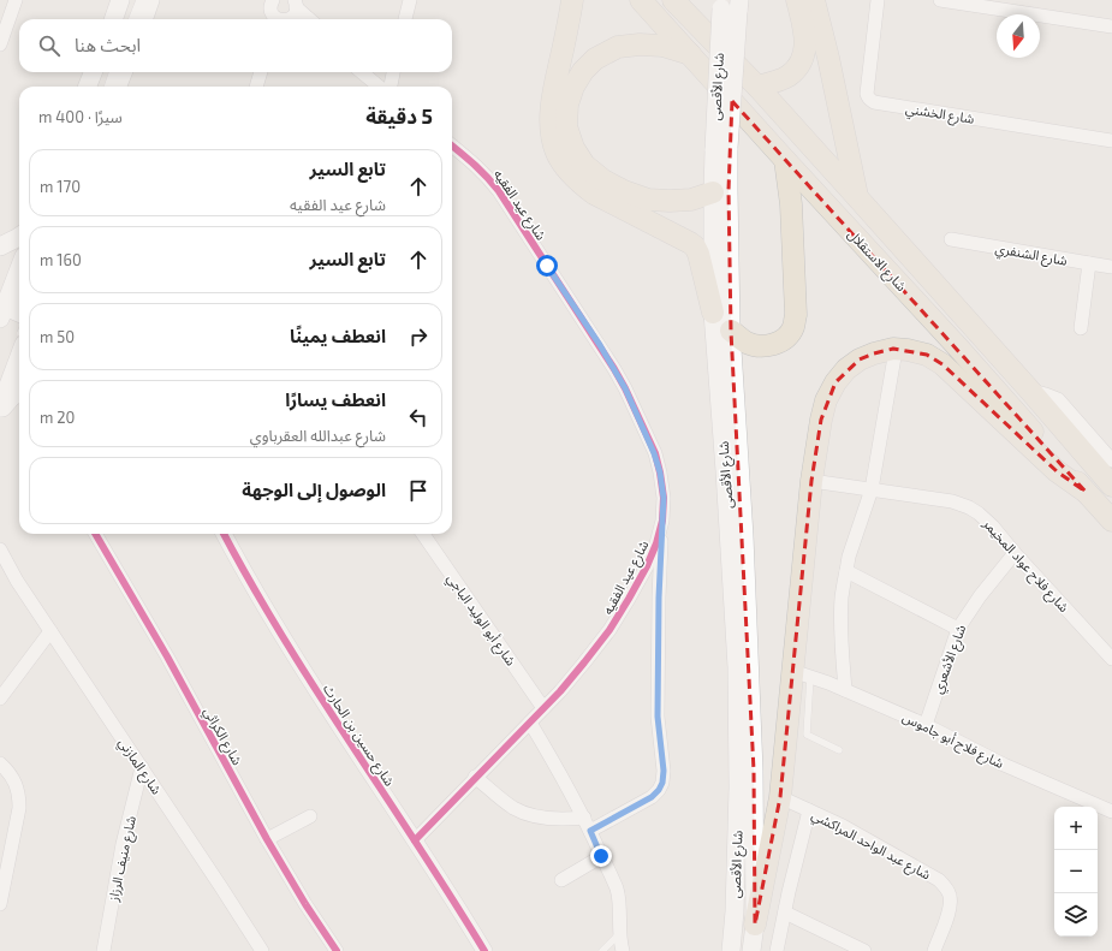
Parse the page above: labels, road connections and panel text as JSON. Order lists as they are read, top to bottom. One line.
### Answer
{"streets":{"highway":["شارع الاستقلال"],"main road":["شارع الأقصى"],"street":["شارع الخشني","شارع عيد الفقيه","شارع الشنفري","شارع فلاح عواد المخيمر","شارع أبو الوليد الباجي","شارع الأشعري","شارع حسين بن الحارث","شارع الكراثي","شارع فلاح أبو جاموس","شارع المازني","شارع عبد الواحد المراكشي","شارع منيف الرزاز"]},"crossings":[["شارع عيد الفقيه","شارع أبو الوليد الباجي"],["شارع عيد الفقيه","شارع حسين بن الحارث"],["شارع فلاح عواد المخيمر","شارع الأشعري"],["شارع الأشعري","شارع فلاح أبو جاموس"],["شارع المازني","شارع منيف الرزاز"]],"north":"bottom","page":{"search":"ابحث هنا","heading":["5 دقيقة","سيرًا · 400 m"],"list":[["تابع السير","شارع عيد الفقيه","170 m"],["تابع السير","160 m"],["انعطف يمينًا","50 m"],["انعطف يسارًا","شارع عبدالله العقرباوي","20 m"],"الوصول إلى الوجهة"],"map_buttons":["+","−"]}}
